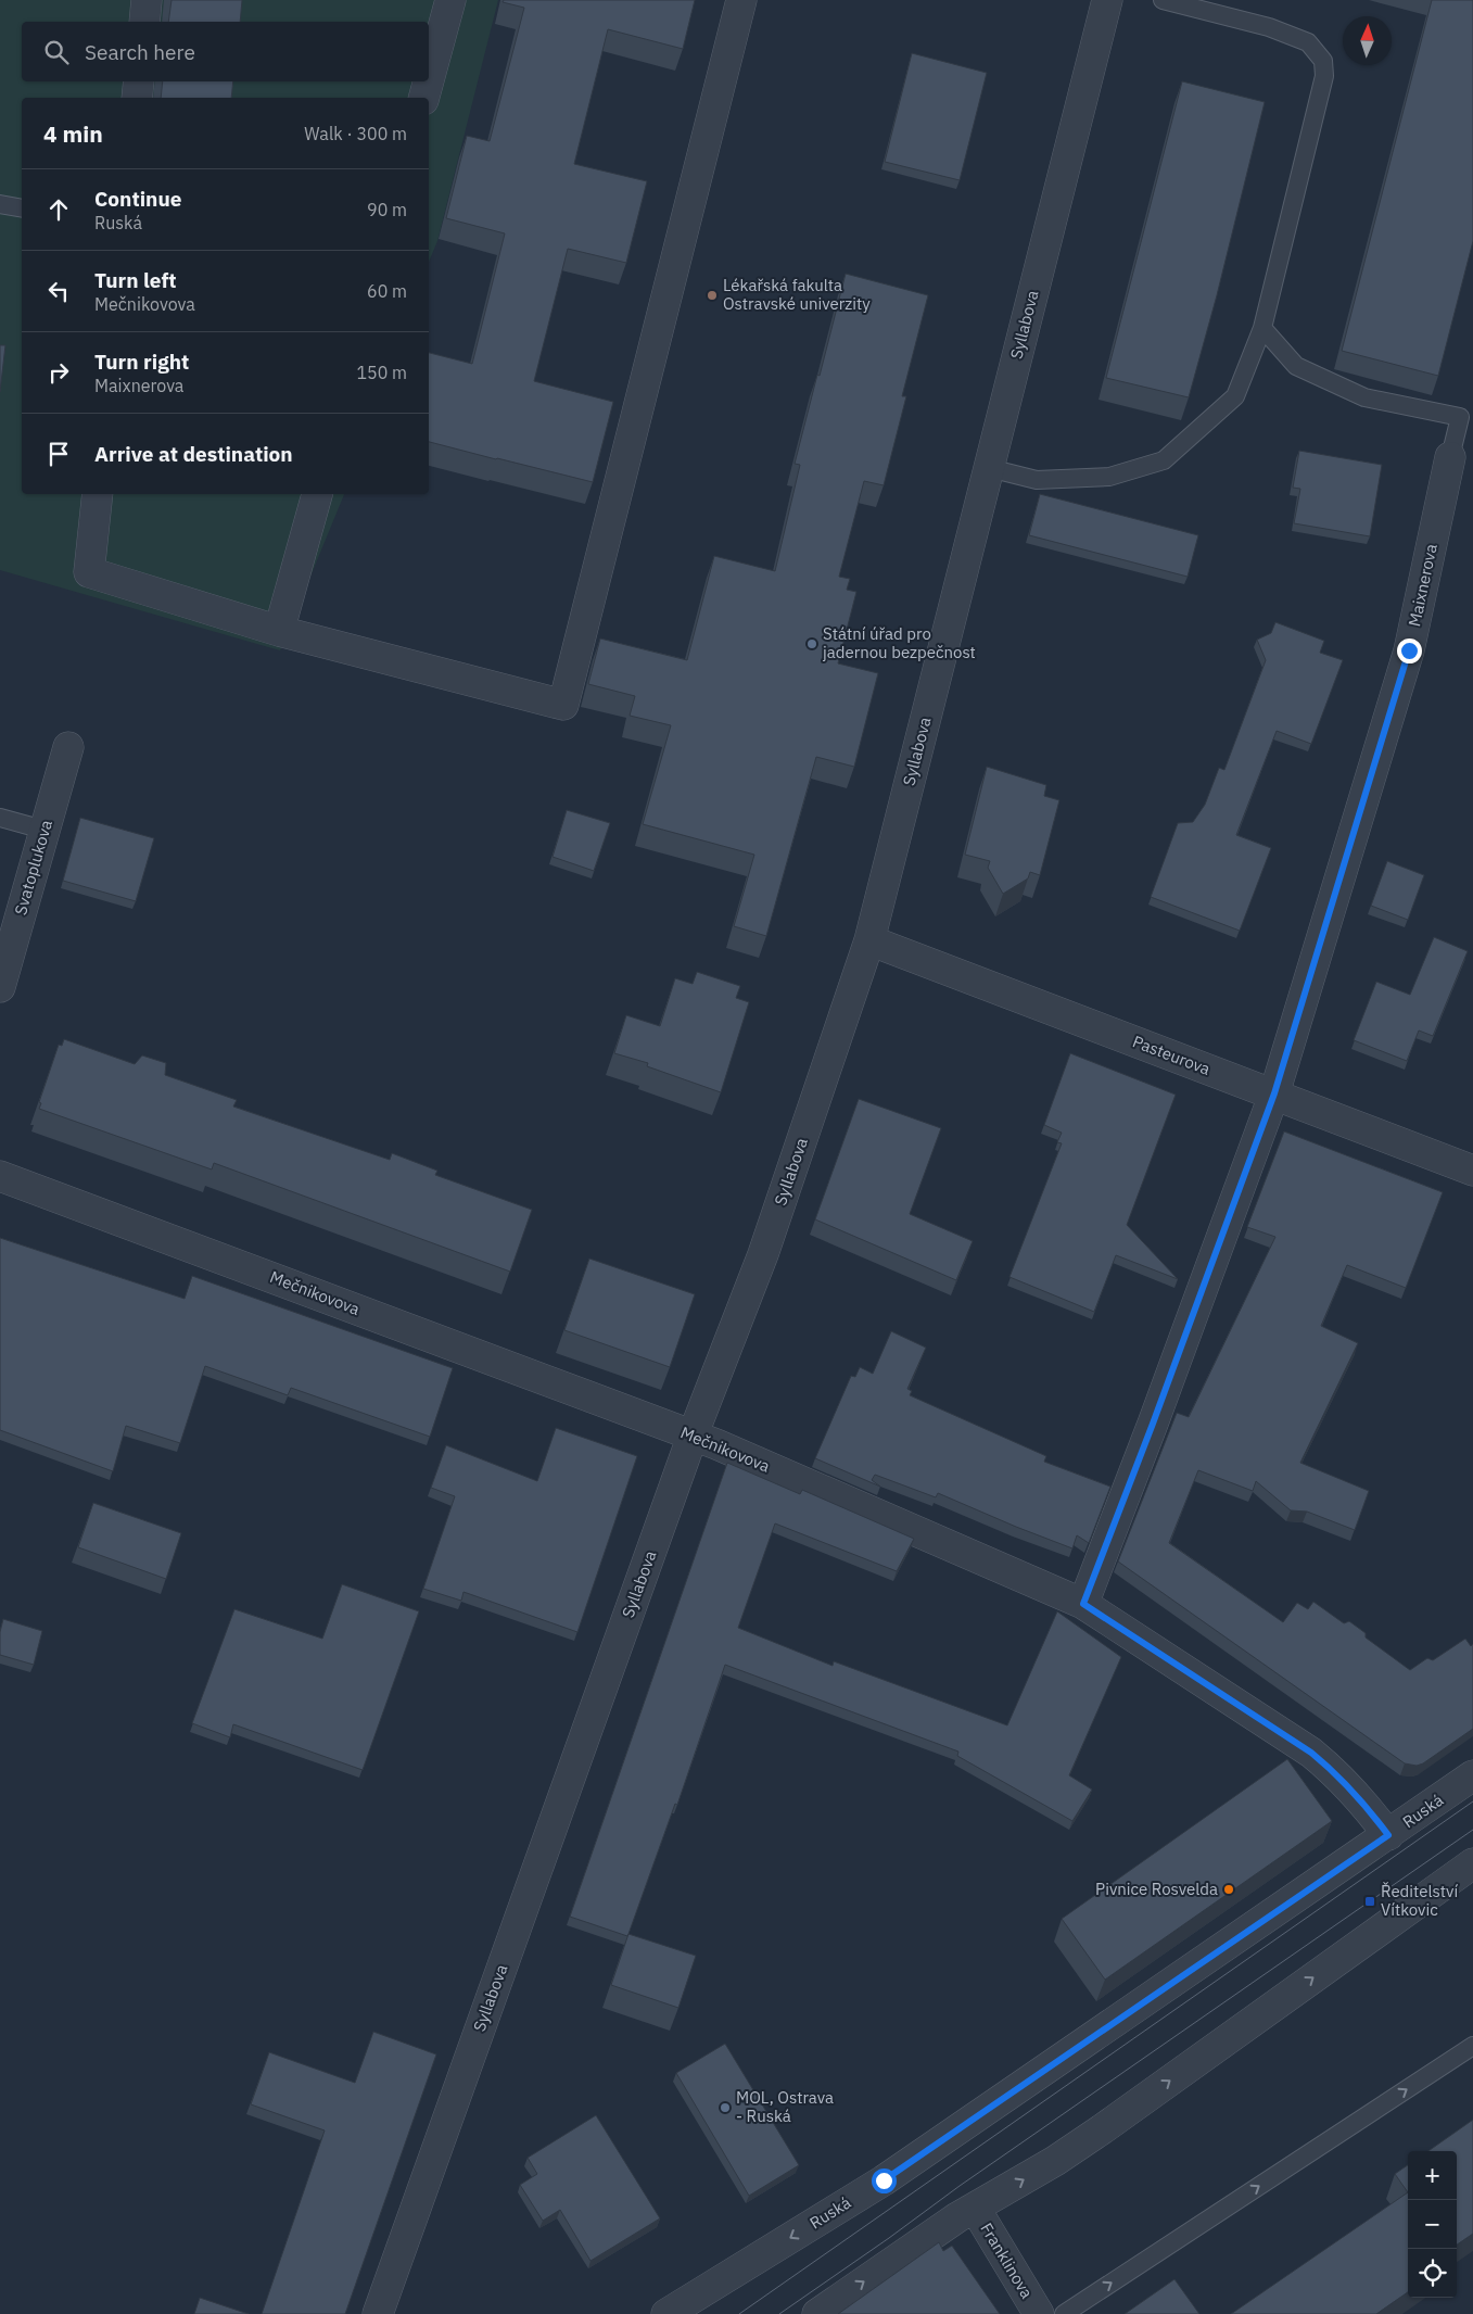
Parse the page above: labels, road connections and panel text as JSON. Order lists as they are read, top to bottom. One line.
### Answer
{"streets":{"street":["Syllabova","Maixnerova","Svatoplukova","Pasteurova","Mečnikovova","Ruská","Franklinova"]},"crossings":[["Syllabova","Pasteurova"],["Syllabova","Mečnikovova"],["Maixnerova","Pasteurova"],["Maixnerova","Mečnikovova"],["Mečnikovova","Ruská"]],"places":{"other":["Lékařská fakulta Ostravské univerzity","Státní úřad pro jadernou bezpečnost","Pivnice Rosvelda","MOL, Ostrava - Ruská"],"transit":["Ředitelství Vítkovic"]},"north":"top","page":{"search":"Search here","heading":["4 min","Walk · 300 m"],"list":[["Continue","Ruská","90 m"],["Turn left","Mečnikovova","60 m"],["Turn right","Maixnerova","150 m"],"Arrive at destination"],"map_buttons":["+","−"]}}
